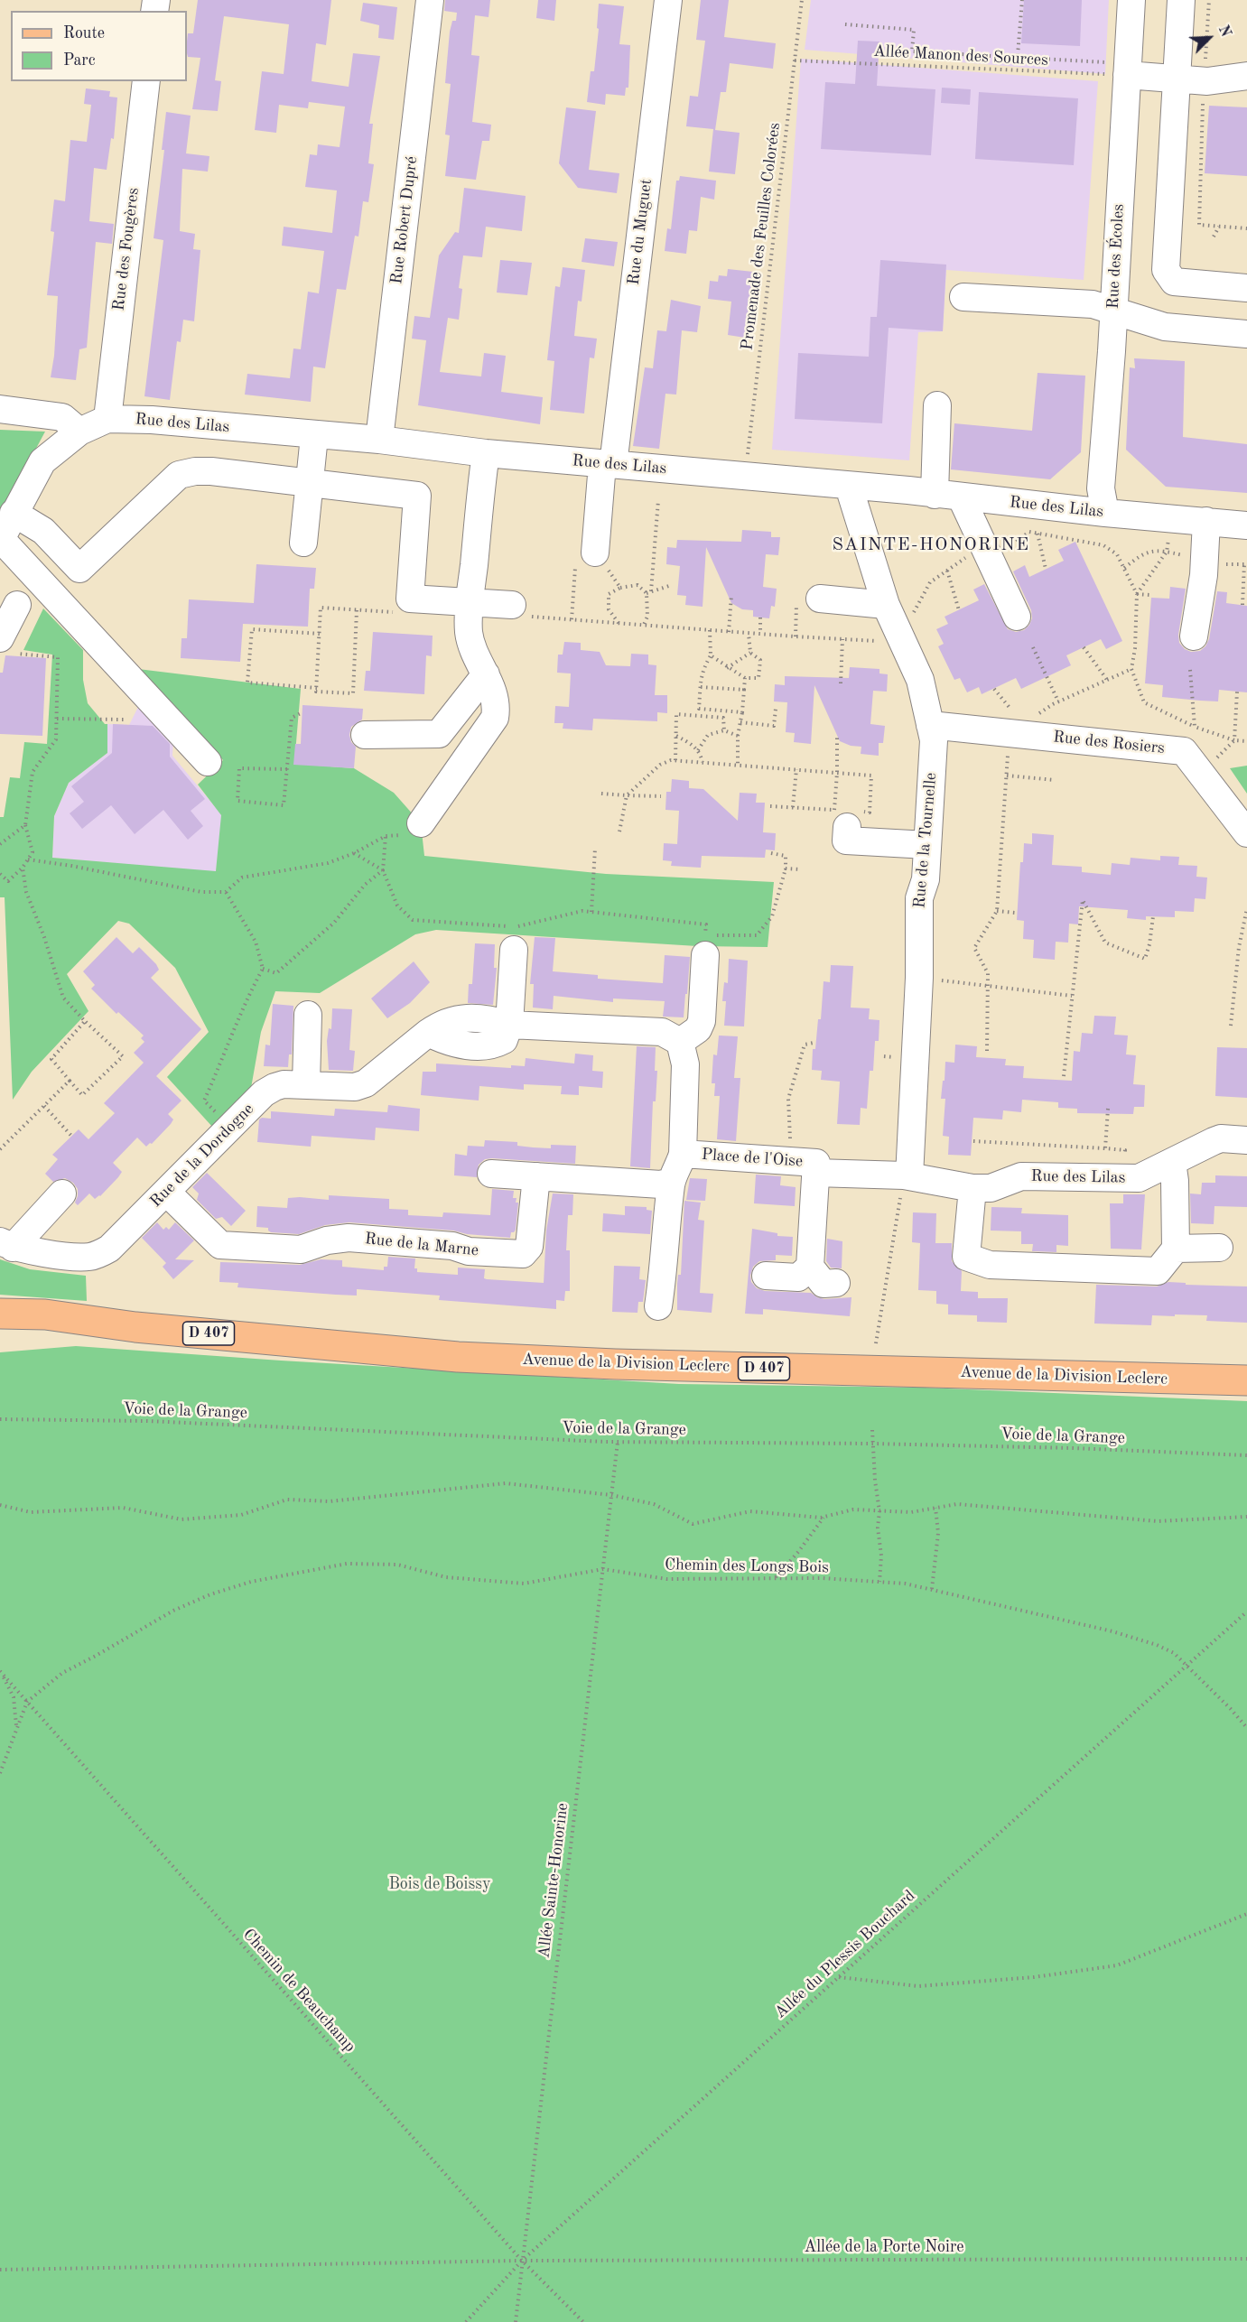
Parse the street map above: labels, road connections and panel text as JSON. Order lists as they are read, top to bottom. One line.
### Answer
{"streets":{"main road":["D 407","Avenue de la Division Leclerc"],"street":["Rue Robert Dupré","Rue du Muguet","Rue des Fougères","Rue des Écoles","Rue des Lilas","Rue des Rosiers","Rue de la Tournelle","Rue de la Dordogne","Place de l'Oise","Rue de la Marne"],"path":["Allée Manon des Sources","Promenade des Feuilles Colorées","Voie de la Grange","Chemin des Longs Bois","Allée Sainte-Honorine","Allée du Plessis Bouchard","Chemin de Beauchamp","Allée de la Porte Noire"]},"crossings":[["Allée Manon des Sources","Promenade des Feuilles Colorées"],["Allée Manon des Sources","Rue des Écoles"],["Rue Robert Dupré","Rue des Lilas"],["Rue du Muguet","Rue des Lilas"],["Promenade des Feuilles Colorées","Rue des Lilas"],["Rue des Fougères","Rue des Lilas"],["Rue des Écoles","Rue des Lilas"],["Rue des Lilas","Rue de la Tournelle"],["Rue des Lilas","Place de l'Oise"],["Rue des Rosiers","Rue de la Tournelle"],["Rue de la Dordogne","Rue de la Marne"],["Voie de la Grange","Allée Sainte-Honorine"],["Chemin des Longs Bois","Allée Sainte-Honorine"],["Chemin des Longs Bois","Allée du Plessis Bouchard"],["Chemin des Longs Bois","Chemin de Beauchamp"],["Allée Sainte-Honorine","Allée du Plessis Bouchard"],["Allée Sainte-Honorine","Chemin de Beauchamp"],["Allée Sainte-Honorine","Allée de la Porte Noire"],["Allée du Plessis Bouchard","Chemin de Beauchamp"],["Allée du Plessis Bouchard","Allée de la Porte Noire"],["Chemin de Beauchamp","Allée de la Porte Noire"]],"districts":["SAINTE-HONORINE"],"parks":["Bois de Boissy"],"legend":["Route","Parc"],"north":"top right"}
